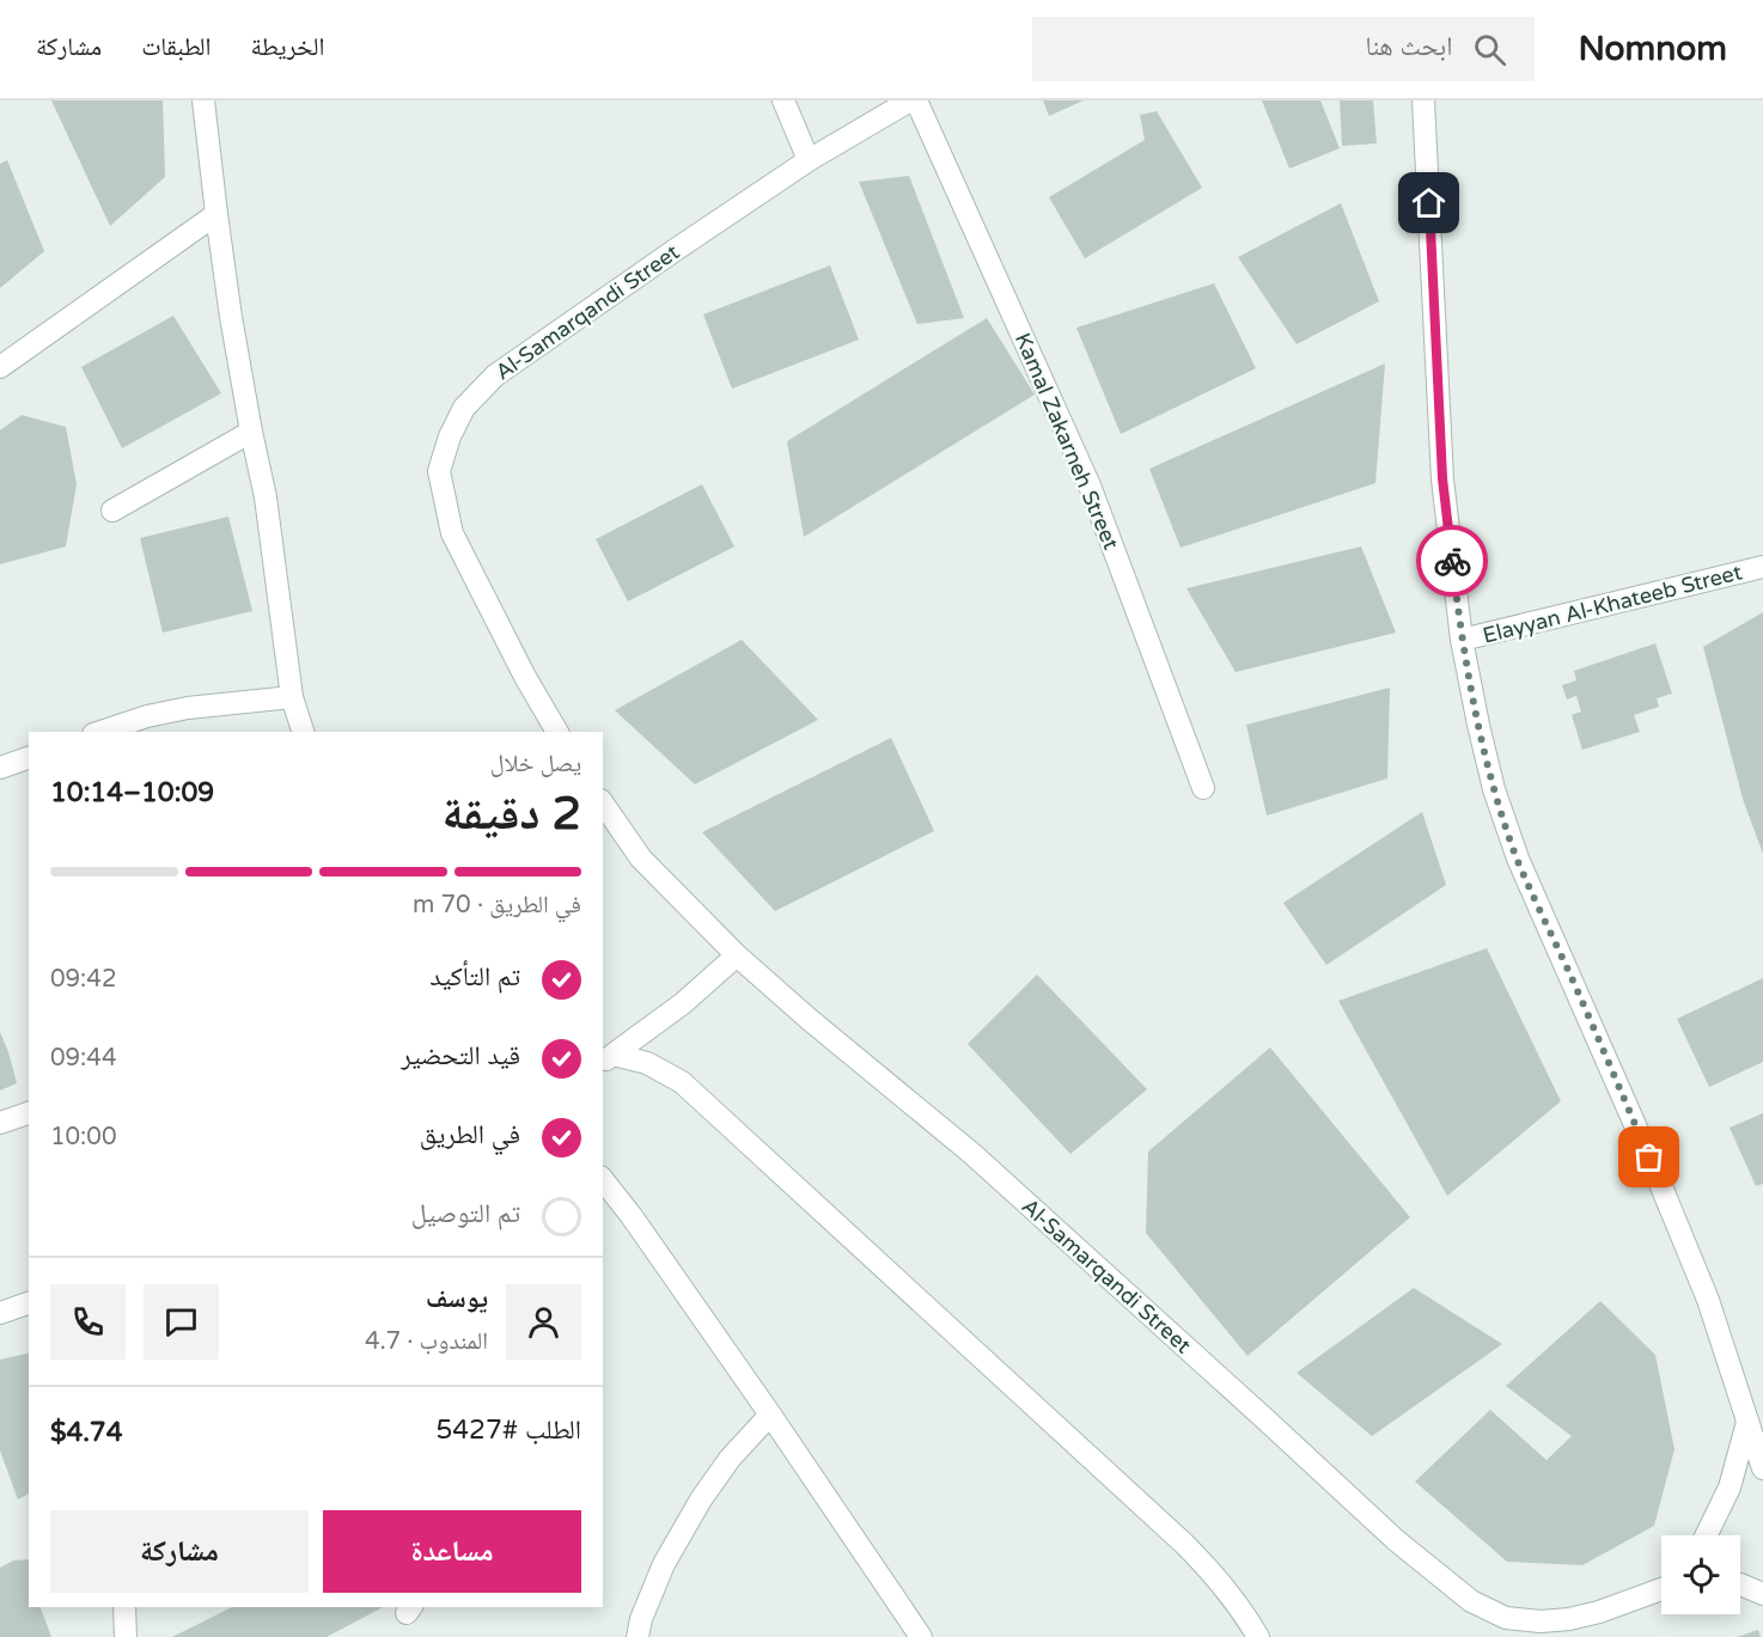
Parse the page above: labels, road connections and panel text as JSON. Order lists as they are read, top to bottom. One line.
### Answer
{"streets":{"street":["Al-Samarqandi Street","Kamal Zakarneh Street","Elayyan Al-Khateeb Street"]},"page":{"header":"Nomnom","search":"ابحث هنا","nav":["الخريطة","الطبقات","مشاركة"],"heading":["2 دقيقة","يصل خلال","10:09–10:14"],"panel":["يوسف","المندوب · 4.7","الطلب #5427","$4.74"],"bar":"في الطريق · 70 m","list":[["تم التأكيد","09:42"],["قيد التحضير","09:44"],["في الطريق","10:00"],"تم التوصيل"],"buttons":["مساعدة","مشاركة"]}}
